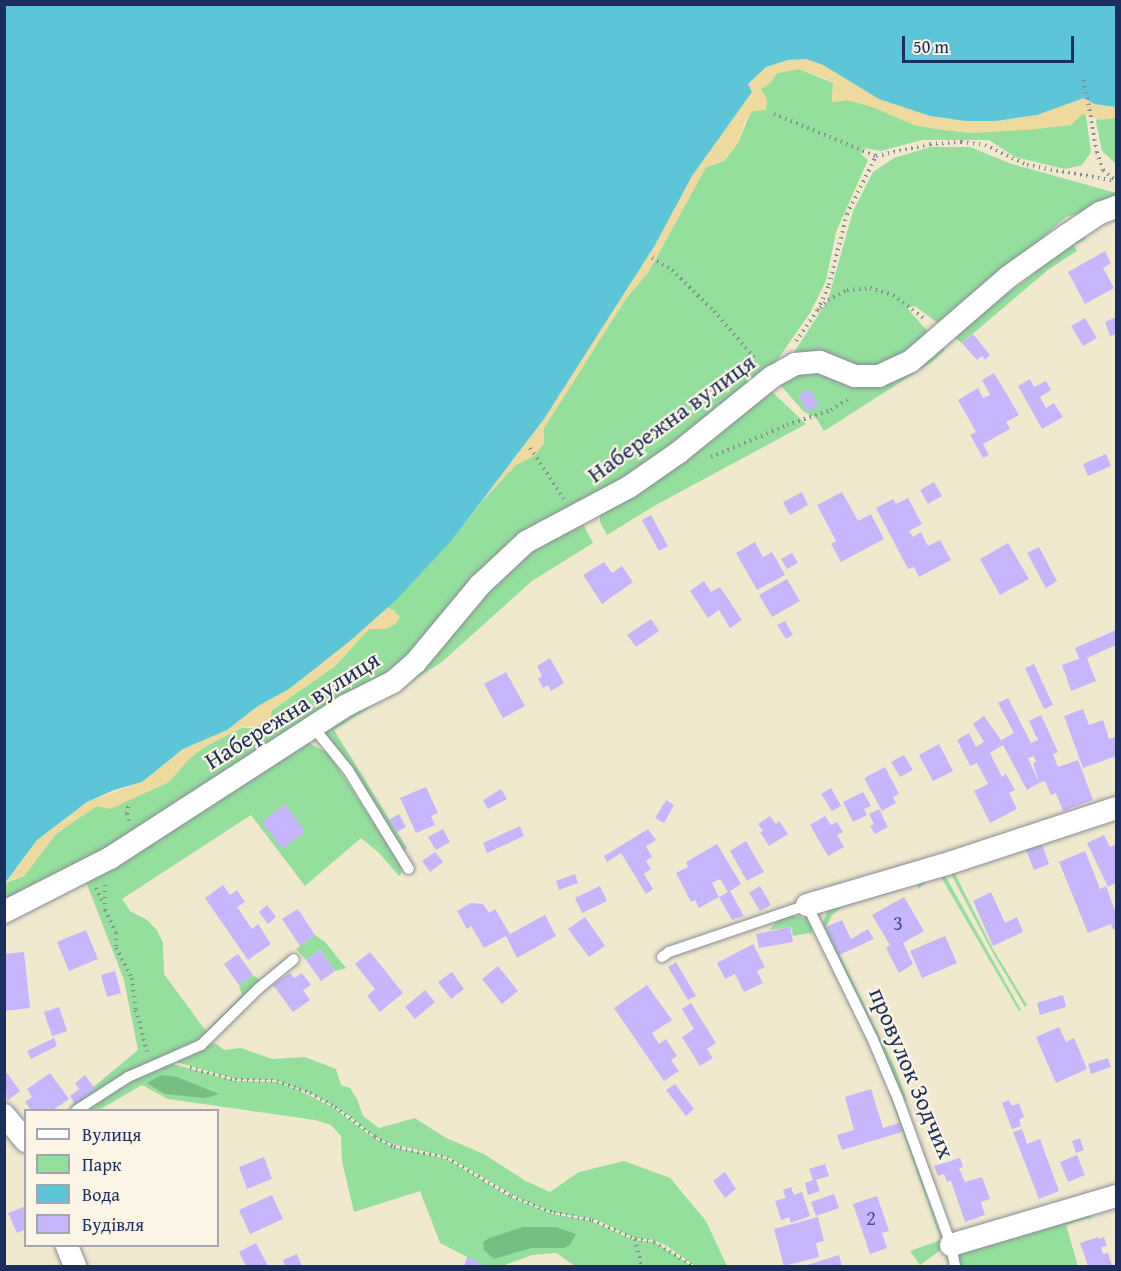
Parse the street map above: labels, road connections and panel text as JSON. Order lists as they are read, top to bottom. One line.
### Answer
{"streets":{"street":["Набережна вулиця"],"lane":["провулок Зодчих"]},"house_numbers":["3","2"],"legend":["Вулиця","Парк","Вода","Будівля"],"scale_bar":"50 m"}
